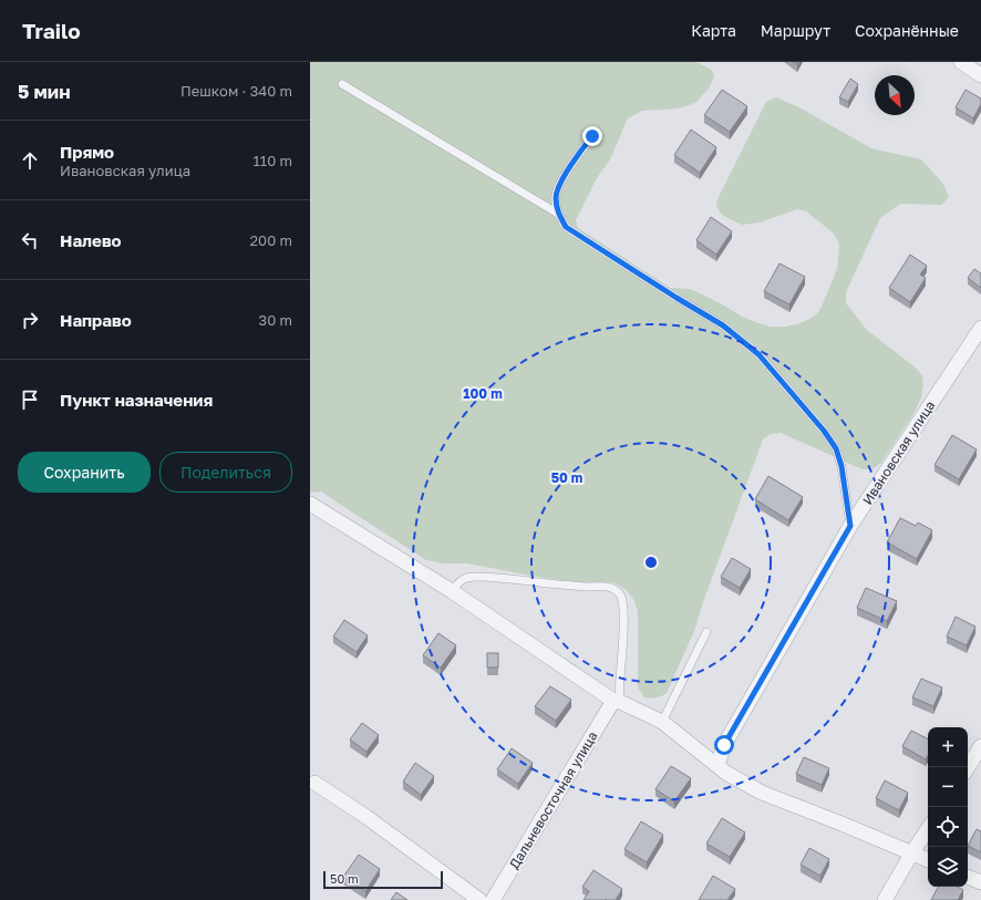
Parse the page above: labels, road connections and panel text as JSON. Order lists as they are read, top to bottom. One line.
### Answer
{"streets":{"street":["Ивановская улица","Дальневосточная улица"]},"scale_bar":"50 m","north":"bottom right","page":{"header":"Trailo","nav":["Карта","Маршрут","Сохранённые"],"heading":["5 мин","Пешком · 340 m"],"list":[["Прямо","Ивановская улица","110 m"],["Налево","200 m"],["Направо","30 m"],"Пункт назначения"],"buttons":["Сохранить","Поделиться"],"map_buttons":["+","−"],"scale":"50 m"},"rings":["100 m","50 m"]}
